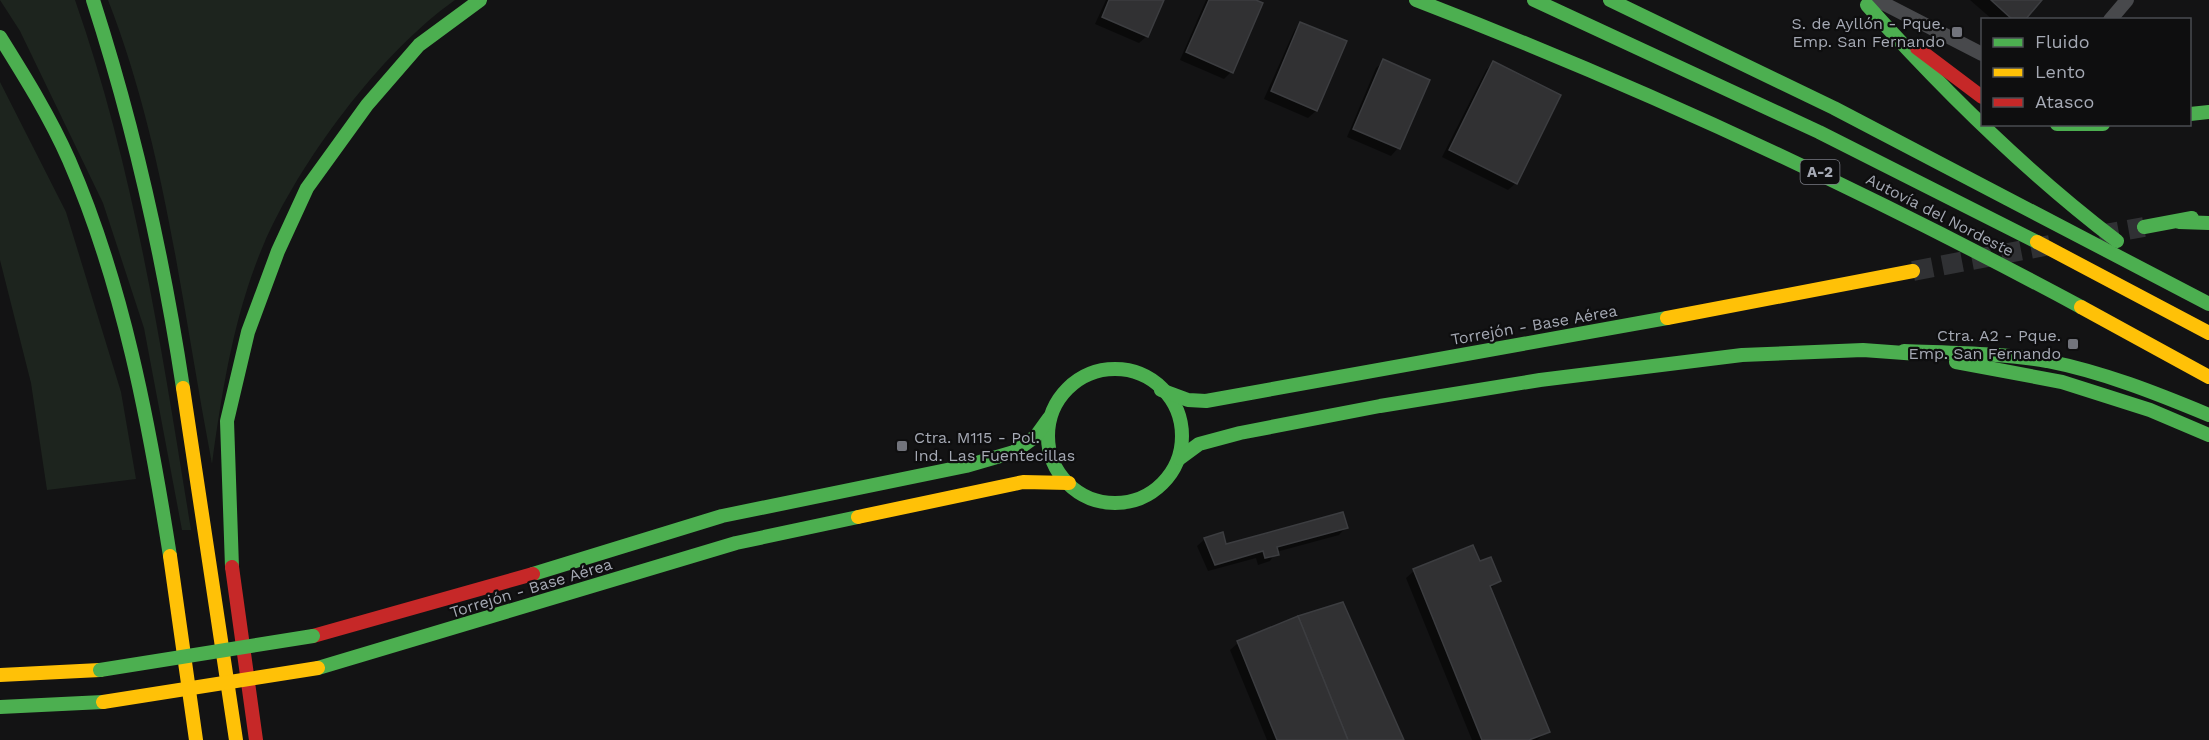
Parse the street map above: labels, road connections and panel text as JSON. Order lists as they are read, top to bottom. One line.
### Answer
{"streets":{"main road":["A-2","Autovía del Nordeste","Torrejón - Base Aérea"]},"places":{"transit":["S. de Ayllón - Pque. Emp. San Fernando","Ctra. A2 - Pque. Emp. San Fernando","Ctra. M115 - Pol. Ind. Las Fuentecillas"]},"legend":["Fluido","Lento","Atasco"]}
